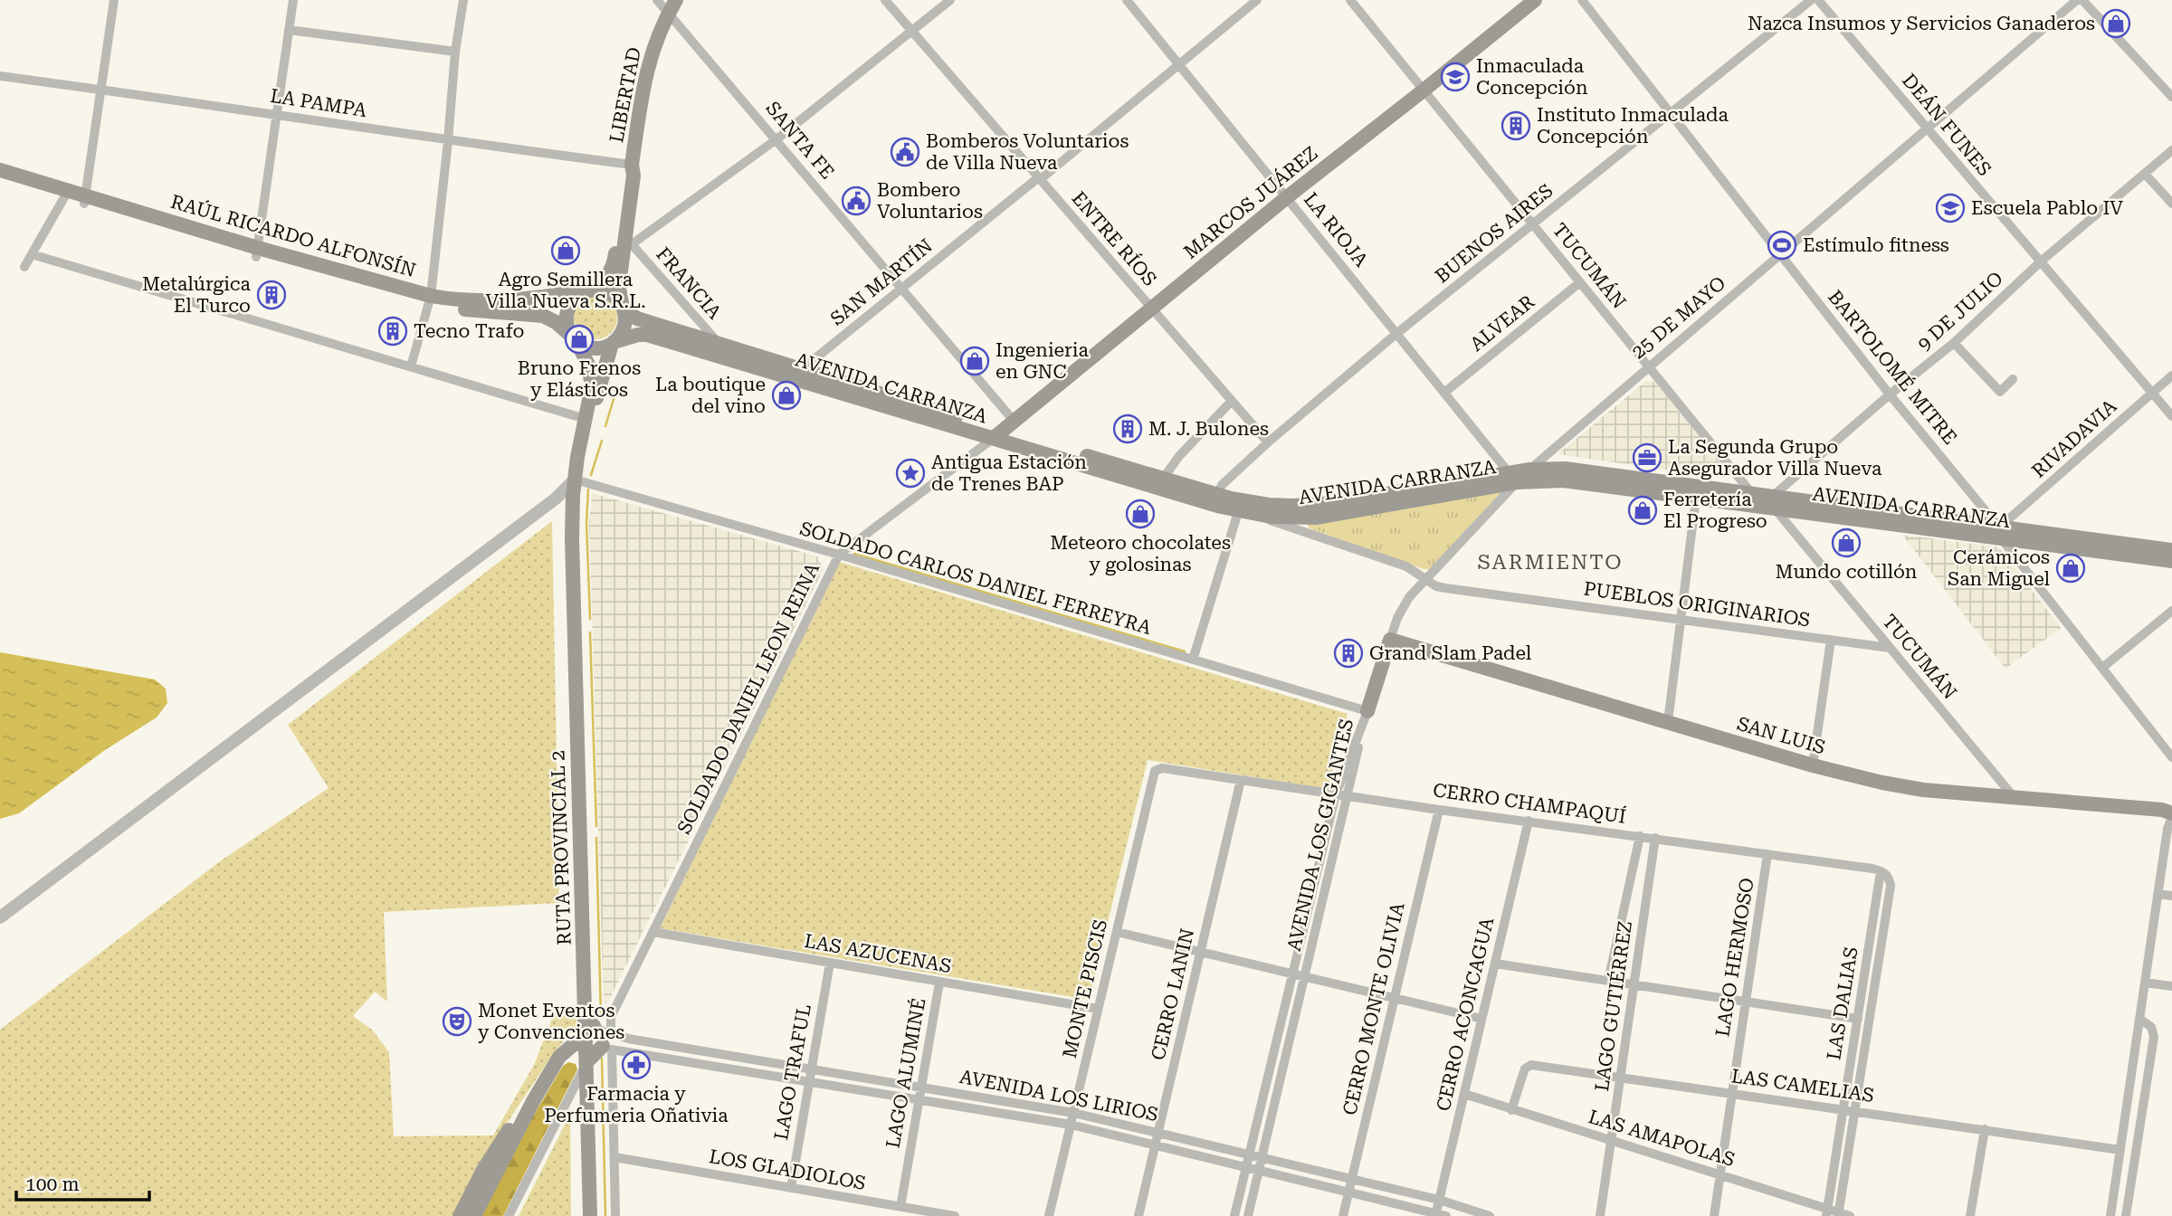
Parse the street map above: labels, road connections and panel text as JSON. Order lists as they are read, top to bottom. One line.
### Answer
{"streets":{"main road":["LIBERTAD","MARCOS JUÁREZ","RAÚL RICARDO ALFONSÍN","AVENIDA CARRANZA","SAN LUIS","RUTA PROVINCIAL 2"],"street":["LA PAMPA","DEÁN FUNES","SANTA FE","LA RIOJA","BUENOS AIRES","ENTRE RÍOS","TUCUMÁN","SAN MARTÍN","FRANCIA","9 DE JULIO","25 DE MAYO","ALVEAR","BARTOLOMÉ MITRE","RIVADAVIA","SOLDADO CARLOS DANIEL FERREYRA","PUEBLOS ORIGINARIOS","SOLDADO DANIEL LEON REINA","CERRO CHAMPAQUÍ","AVENIDA LOS GIGANTES","LAS AZUCENAS","LAGO HERMOSO","MONTE PISCIS","CERRO LANIN","LAS DALIAS","LAGO GUTIÉRREZ","CERRO MONTE OLIVIA","CERRO ACONCAGUA","LAGO TRAFUL","LAGO ALUMINÉ","LAS CAMELIAS","AVENIDA LOS LIRIOS","LAS AMAPOLAS","LOS GLADIOLOS"]},"crossings":[["LIBERTAD","LA PAMPA"],["LIBERTAD","SANTA FE"],["LIBERTAD","RAÚL RICARDO ALFONSÍN"],["LIBERTAD","FRANCIA"],["LIBERTAD","AVENIDA CARRANZA"],["DEÁN FUNES","9 DE JULIO"],["DEÁN FUNES","25 DE MAYO"],["DEÁN FUNES","RIVADAVIA"],["SANTA FE","MARCOS JUÁREZ"],["SANTA FE","SAN MARTÍN"],["MARCOS JUÁREZ","LA RIOJA"],["MARCOS JUÁREZ","ENTRE RÍOS"],["MARCOS JUÁREZ","TUCUMÁN"],["MARCOS JUÁREZ","AVENIDA CARRANZA"],["MARCOS JUÁREZ","SOLDADO DANIEL LEON REINA"],["LA RIOJA","BUENOS AIRES"],["LA RIOJA","SAN MARTÍN"],["LA RIOJA","ALVEAR"],["LA RIOJA","AVENIDA CARRANZA"],["BUENOS AIRES","ENTRE RÍOS"],["BUENOS AIRES","TUCUMÁN"],["BUENOS AIRES","BARTOLOMÉ MITRE"],["BUENOS AIRES","AVENIDA CARRANZA"],["RAÚL RICARDO ALFONSÍN","AVENIDA CARRANZA"],["ENTRE RÍOS","SAN MARTÍN"],["TUCUMÁN","9 DE JULIO"],["TUCUMÁN","25 DE MAYO"],["TUCUMÁN","ALVEAR"],["TUCUMÁN","AVENIDA CARRANZA"],["TUCUMÁN","PUEBLOS ORIGINARIOS"],["TUCUMÁN","SAN LUIS"],["SAN MARTÍN","AVENIDA CARRANZA"],["FRANCIA","AVENIDA CARRANZA"],["9 DE JULIO","BARTOLOMÉ MITRE"],["9 DE JULIO","AVENIDA CARRANZA"],["25 DE MAYO","BARTOLOMÉ MITRE"],["25 DE MAYO","AVENIDA CARRANZA"],["BARTOLOMÉ MITRE","AVENIDA CARRANZA"],["BARTOLOMÉ MITRE","RIVADAVIA"],["AVENIDA CARRANZA","RIVADAVIA"],["AVENIDA CARRANZA","PUEBLOS ORIGINARIOS"],["AVENIDA CARRANZA","SOLDADO DANIEL LEON REINA"],["SOLDADO CARLOS DANIEL FERREYRA","SOLDADO DANIEL LEON REINA"],["SOLDADO CARLOS DANIEL FERREYRA","AVENIDA LOS GIGANTES"],["SOLDADO CARLOS DANIEL FERREYRA","RUTA PROVINCIAL 2"],["SOLDADO DANIEL LEON REINA","LAS AZUCENAS"],["SOLDADO DANIEL LEON REINA","AVENIDA LOS LIRIOS"],["SOLDADO DANIEL LEON REINA","LOS GLADIOLOS"],["CERRO CHAMPAQUÍ","AVENIDA LOS GIGANTES"],["CERRO CHAMPAQUÍ","LAGO HERMOSO"],["CERRO CHAMPAQUÍ","MONTE PISCIS"],["CERRO CHAMPAQUÍ","CERRO LANIN"],["CERRO CHAMPAQUÍ","LAS DALIAS"],["CERRO CHAMPAQUÍ","LAGO GUTIÉRREZ"],["CERRO CHAMPAQUÍ","CERRO MONTE OLIVIA"],["CERRO CHAMPAQUÍ","CERRO ACONCAGUA"],["AVENIDA LOS GIGANTES","AVENIDA LOS LIRIOS"],["LAS AZUCENAS","MONTE PISCIS"],["LAS AZUCENAS","LAGO TRAFUL"],["LAS AZUCENAS","LAGO ALUMINÉ"],["LAGO HERMOSO","LAS CAMELIAS"],["LAGO HERMOSO","LAS AMAPOLAS"],["MONTE PISCIS","AVENIDA LOS LIRIOS"],["CERRO LANIN","AVENIDA LOS LIRIOS"],["LAS DALIAS","LAS CAMELIAS"],["LAS DALIAS","LAS AMAPOLAS"],["LAGO GUTIÉRREZ","LAS CAMELIAS"],["LAGO GUTIÉRREZ","LAS AMAPOLAS"],["CERRO MONTE OLIVIA","AVENIDA LOS LIRIOS"],["CERRO ACONCAGUA","AVENIDA LOS LIRIOS"],["CERRO ACONCAGUA","LAS AMAPOLAS"],["LAGO TRAFUL","AVENIDA LOS LIRIOS"],["LAGO TRAFUL","LOS GLADIOLOS"],["LAGO ALUMINÉ","AVENIDA LOS LIRIOS"],["LAGO ALUMINÉ","LOS GLADIOLOS"],["LAS CAMELIAS","LAS AMAPOLAS"]],"districts":["SARMIENTO"],"places":{"shop":["Nazca Insumos y Servicios Ganaderos","Agro Semillera Villa Nueva S.R.L.","Bruno Frenos y Elásticos","Ingenieria en GNC","La boutique del vino","Ferretería El Progreso","Meteoro chocolates y golosinas","Mundo cotillón","Cerámicos San Miguel"],"school or university":["Inmaculada Concepción","Escuela Pablo IV"],"building":["Instituto Inmaculada Concepción","Metalúrgica El Turco","Tecno Trafo","M. J. Bulones","Grand Slam Padel"],"public building":["Bomberos Voluntarios de Villa Nueva","Bombero Voluntarios"],"sports":["Estímulo fitness"],"office":["La Segunda Grupo Asegurador Villa Nueva"],"place":["Antigua Estación de Trenes BAP"],"theatre":["Monet Eventos y Convenciones"],"pharmacy":["Farmacia y Perfumeria Oñativia"]},"scale_bar":"100 m"}
